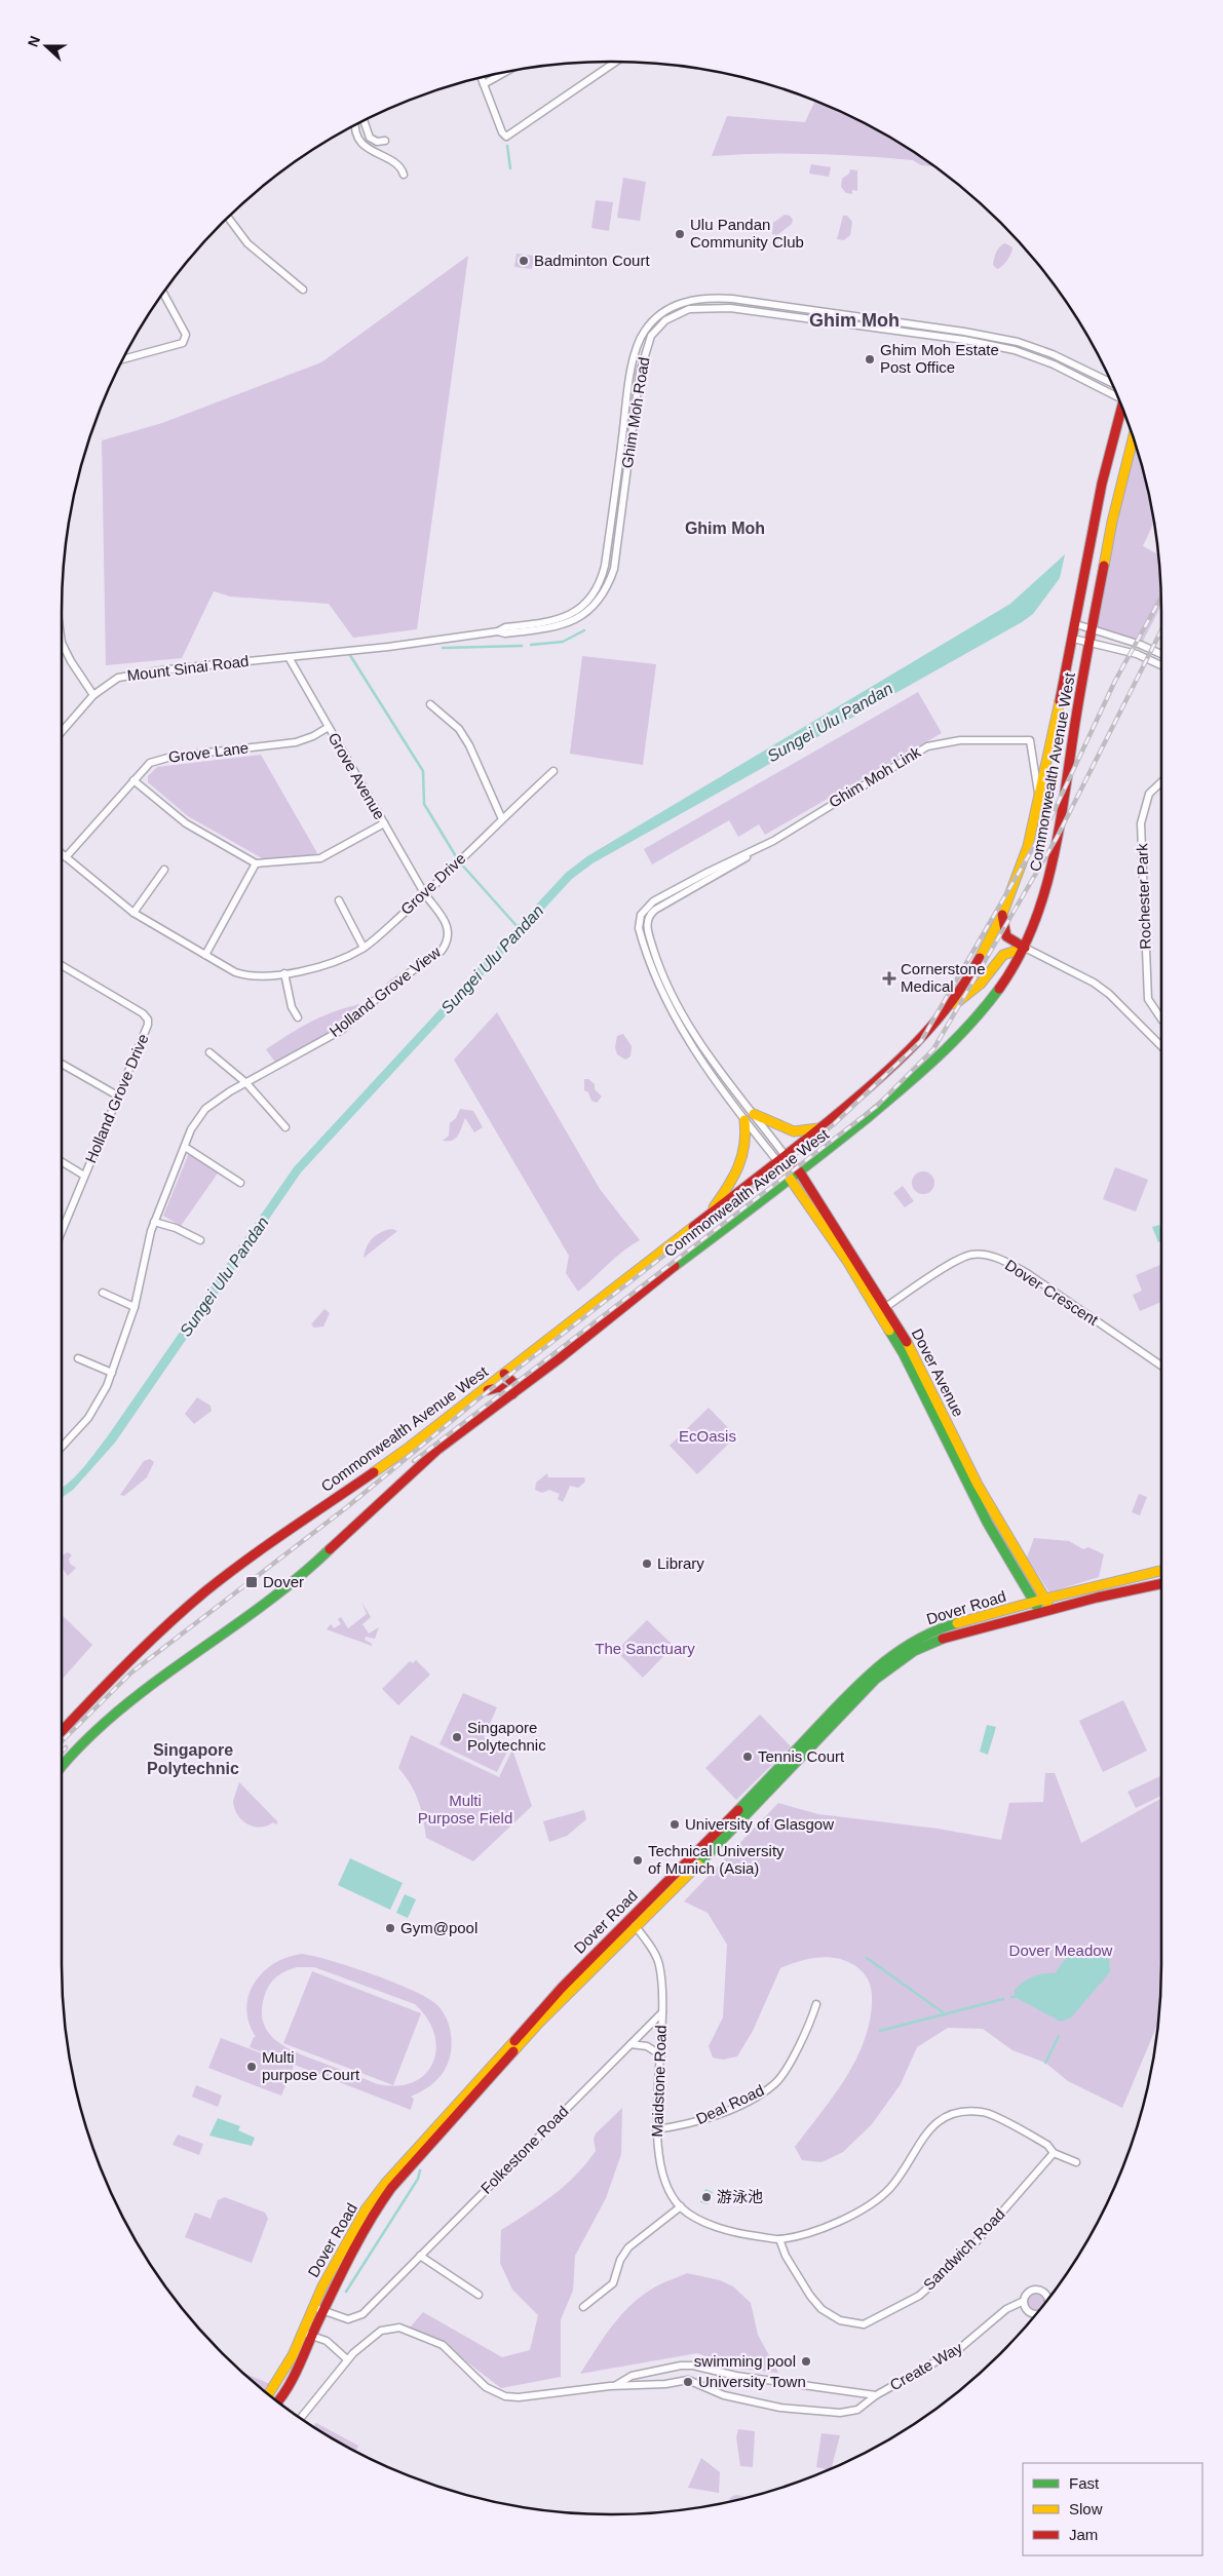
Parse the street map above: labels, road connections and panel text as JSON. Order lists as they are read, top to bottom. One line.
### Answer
{"streets":{"main road":["Commonwealth Avenue West","Dover Avenue","Dover Road"],"street":["Ghim Moh Road","Mount Sinai Road","Grove Lane","Grove Avenue","Ghim Moh Link","Grove Drive","Rochester Park","Holland Grove View","Holland Grove Drive","Dover Crescent","Maidstone Road","Deal Road","Folkestone Road","Sandwich Road","Create Way"]},"crossings":[["Ghim Moh Road","Mount Sinai Road"],["Ghim Moh Road","Grove Avenue"],["Mount Sinai Road","Grove Avenue"],["Grove Lane","Grove Avenue"],["Grove Lane","Grove Drive"],["Commonwealth Avenue West","Ghim Moh Link"],["Commonwealth Avenue West","Dover Avenue"],["Grove Avenue","Grove Drive"],["Grove Avenue","Holland Grove View"],["Ghim Moh Link","Dover Avenue"],["Grove Drive","Holland Grove View"],["Dover Crescent","Dover Avenue"],["Dover Avenue","Dover Road"],["Dover Road","Maidstone Road"],["Dover Road","Folkestone Road"],["Maidstone Road","Deal Road"],["Maidstone Road","Folkestone Road"]],"districts":["Ghim Moh","Ghim Moh","Singapore Polytechnic"],"water":["Sungei Ulu Pandan"],"parks":["EcOasis","The Sanctuary","Multi Purpose Field","Dover Meadow"],"places":{"other":["Ulu Pandan Community Club","Badminton Court","Ghim Moh Estate Post Office","Library","Singapore Polytechnic","Tennis Court","University of Glasgow","Technical University of Munich (Asia)","Gym@pool","Multi purpose Court","游泳池","swimming pool","University Town"],"health":["Cornerstone Medical"],"transit":["Dover"]},"legend":["Fast","Slow","Jam"],"north":"left"}
